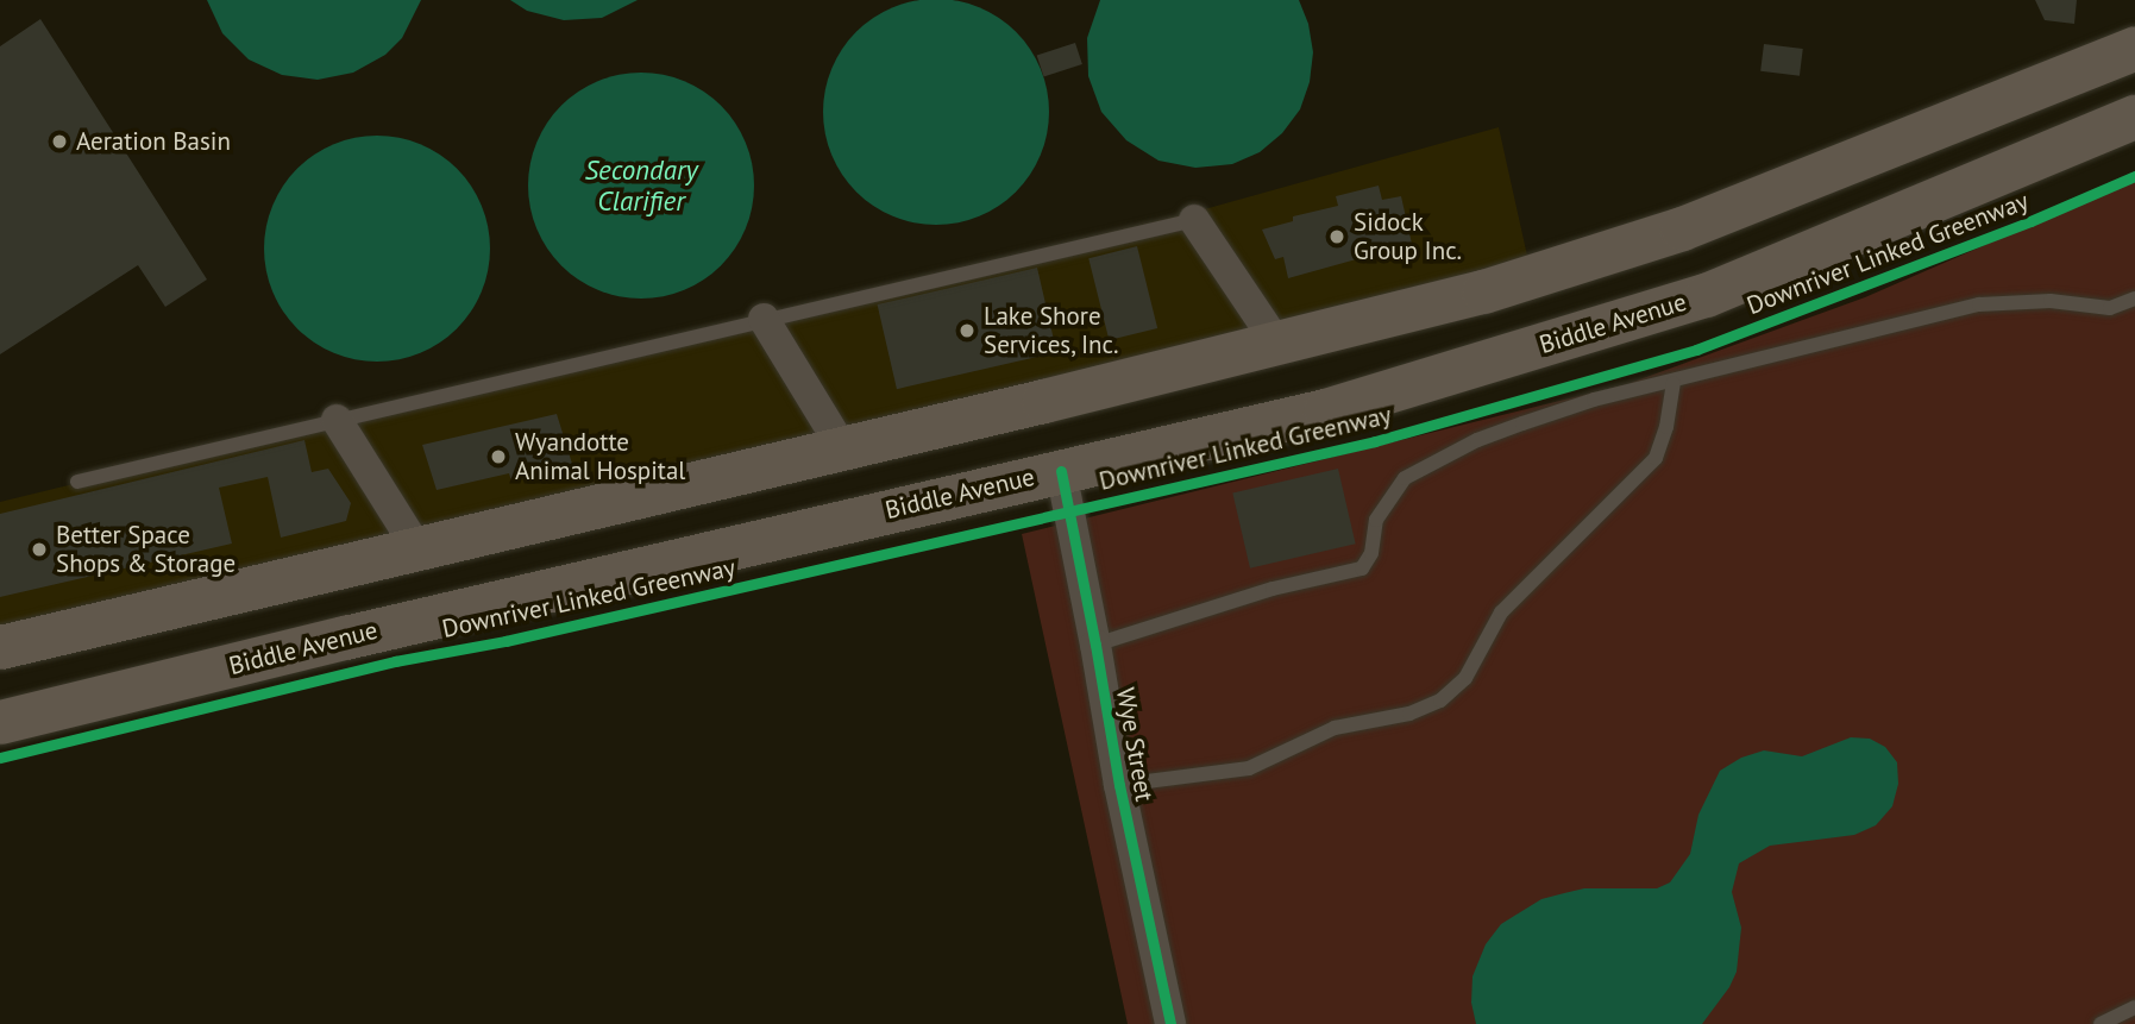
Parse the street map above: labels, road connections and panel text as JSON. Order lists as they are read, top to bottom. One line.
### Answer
{"streets":{"main road":["Biddle Avenue"],"street":["Wye Street"],"cycle path":["Downriver Linked Greenway"]},"crossings":[["Biddle Avenue","Wye Street"]],"water":["Secondary Clarifier"],"places":["Aeration Basin","Sidock Group Inc.","Lake Shore Services, Inc.","Wyandotte Animal Hospital","Better Space Shops & Storage"]}
